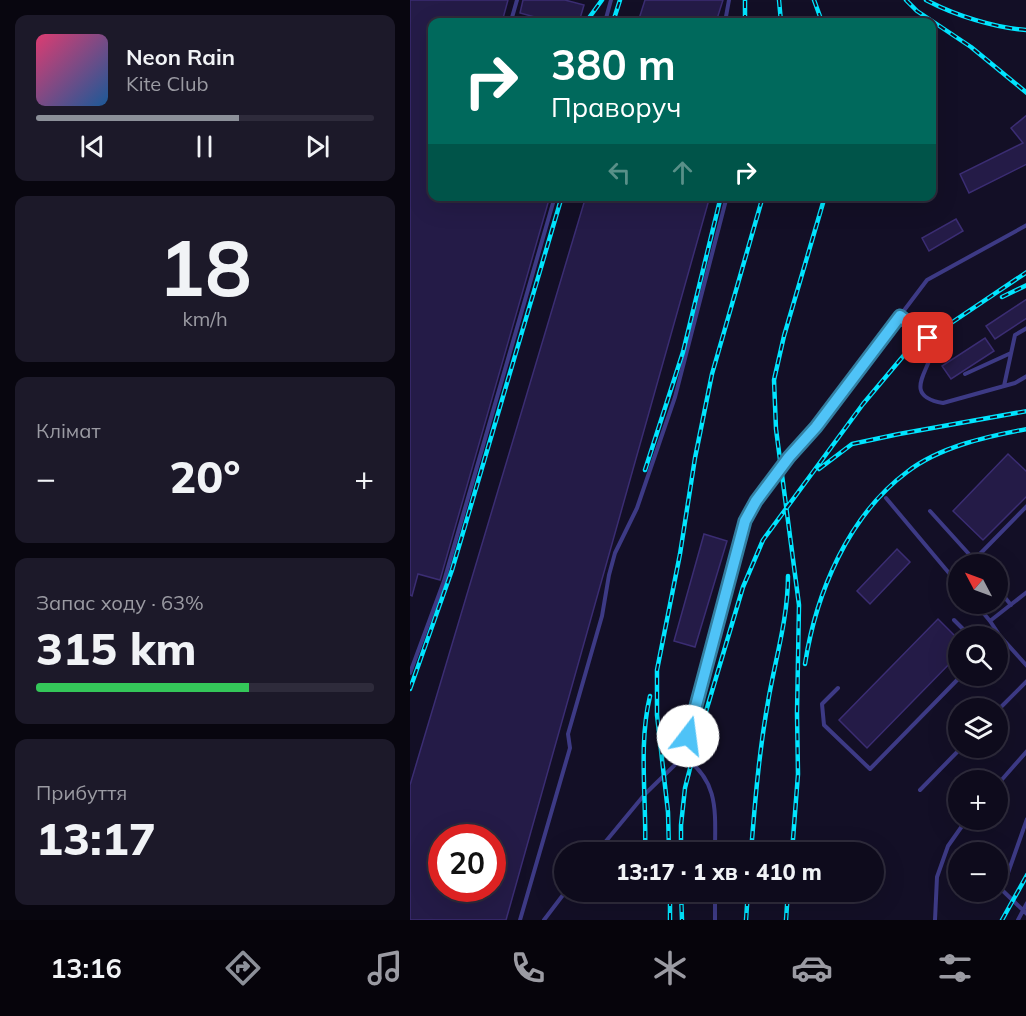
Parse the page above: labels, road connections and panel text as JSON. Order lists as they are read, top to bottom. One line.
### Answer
{"north":"top left","page":{"turn":["380 m","Праворуч"],"song":["Neon Rain","Kite Club"],"tile":[["18","km/h"],"Клімат",["Запас ходу · 63%","315 km"],["Прибуття","13:17"]],"heat":["−","20°","+"],"map_buttons":["+","−"],"limit":"20","trip":"13:17 · 1 хв · 410 m","tabs":"13:16"}}
